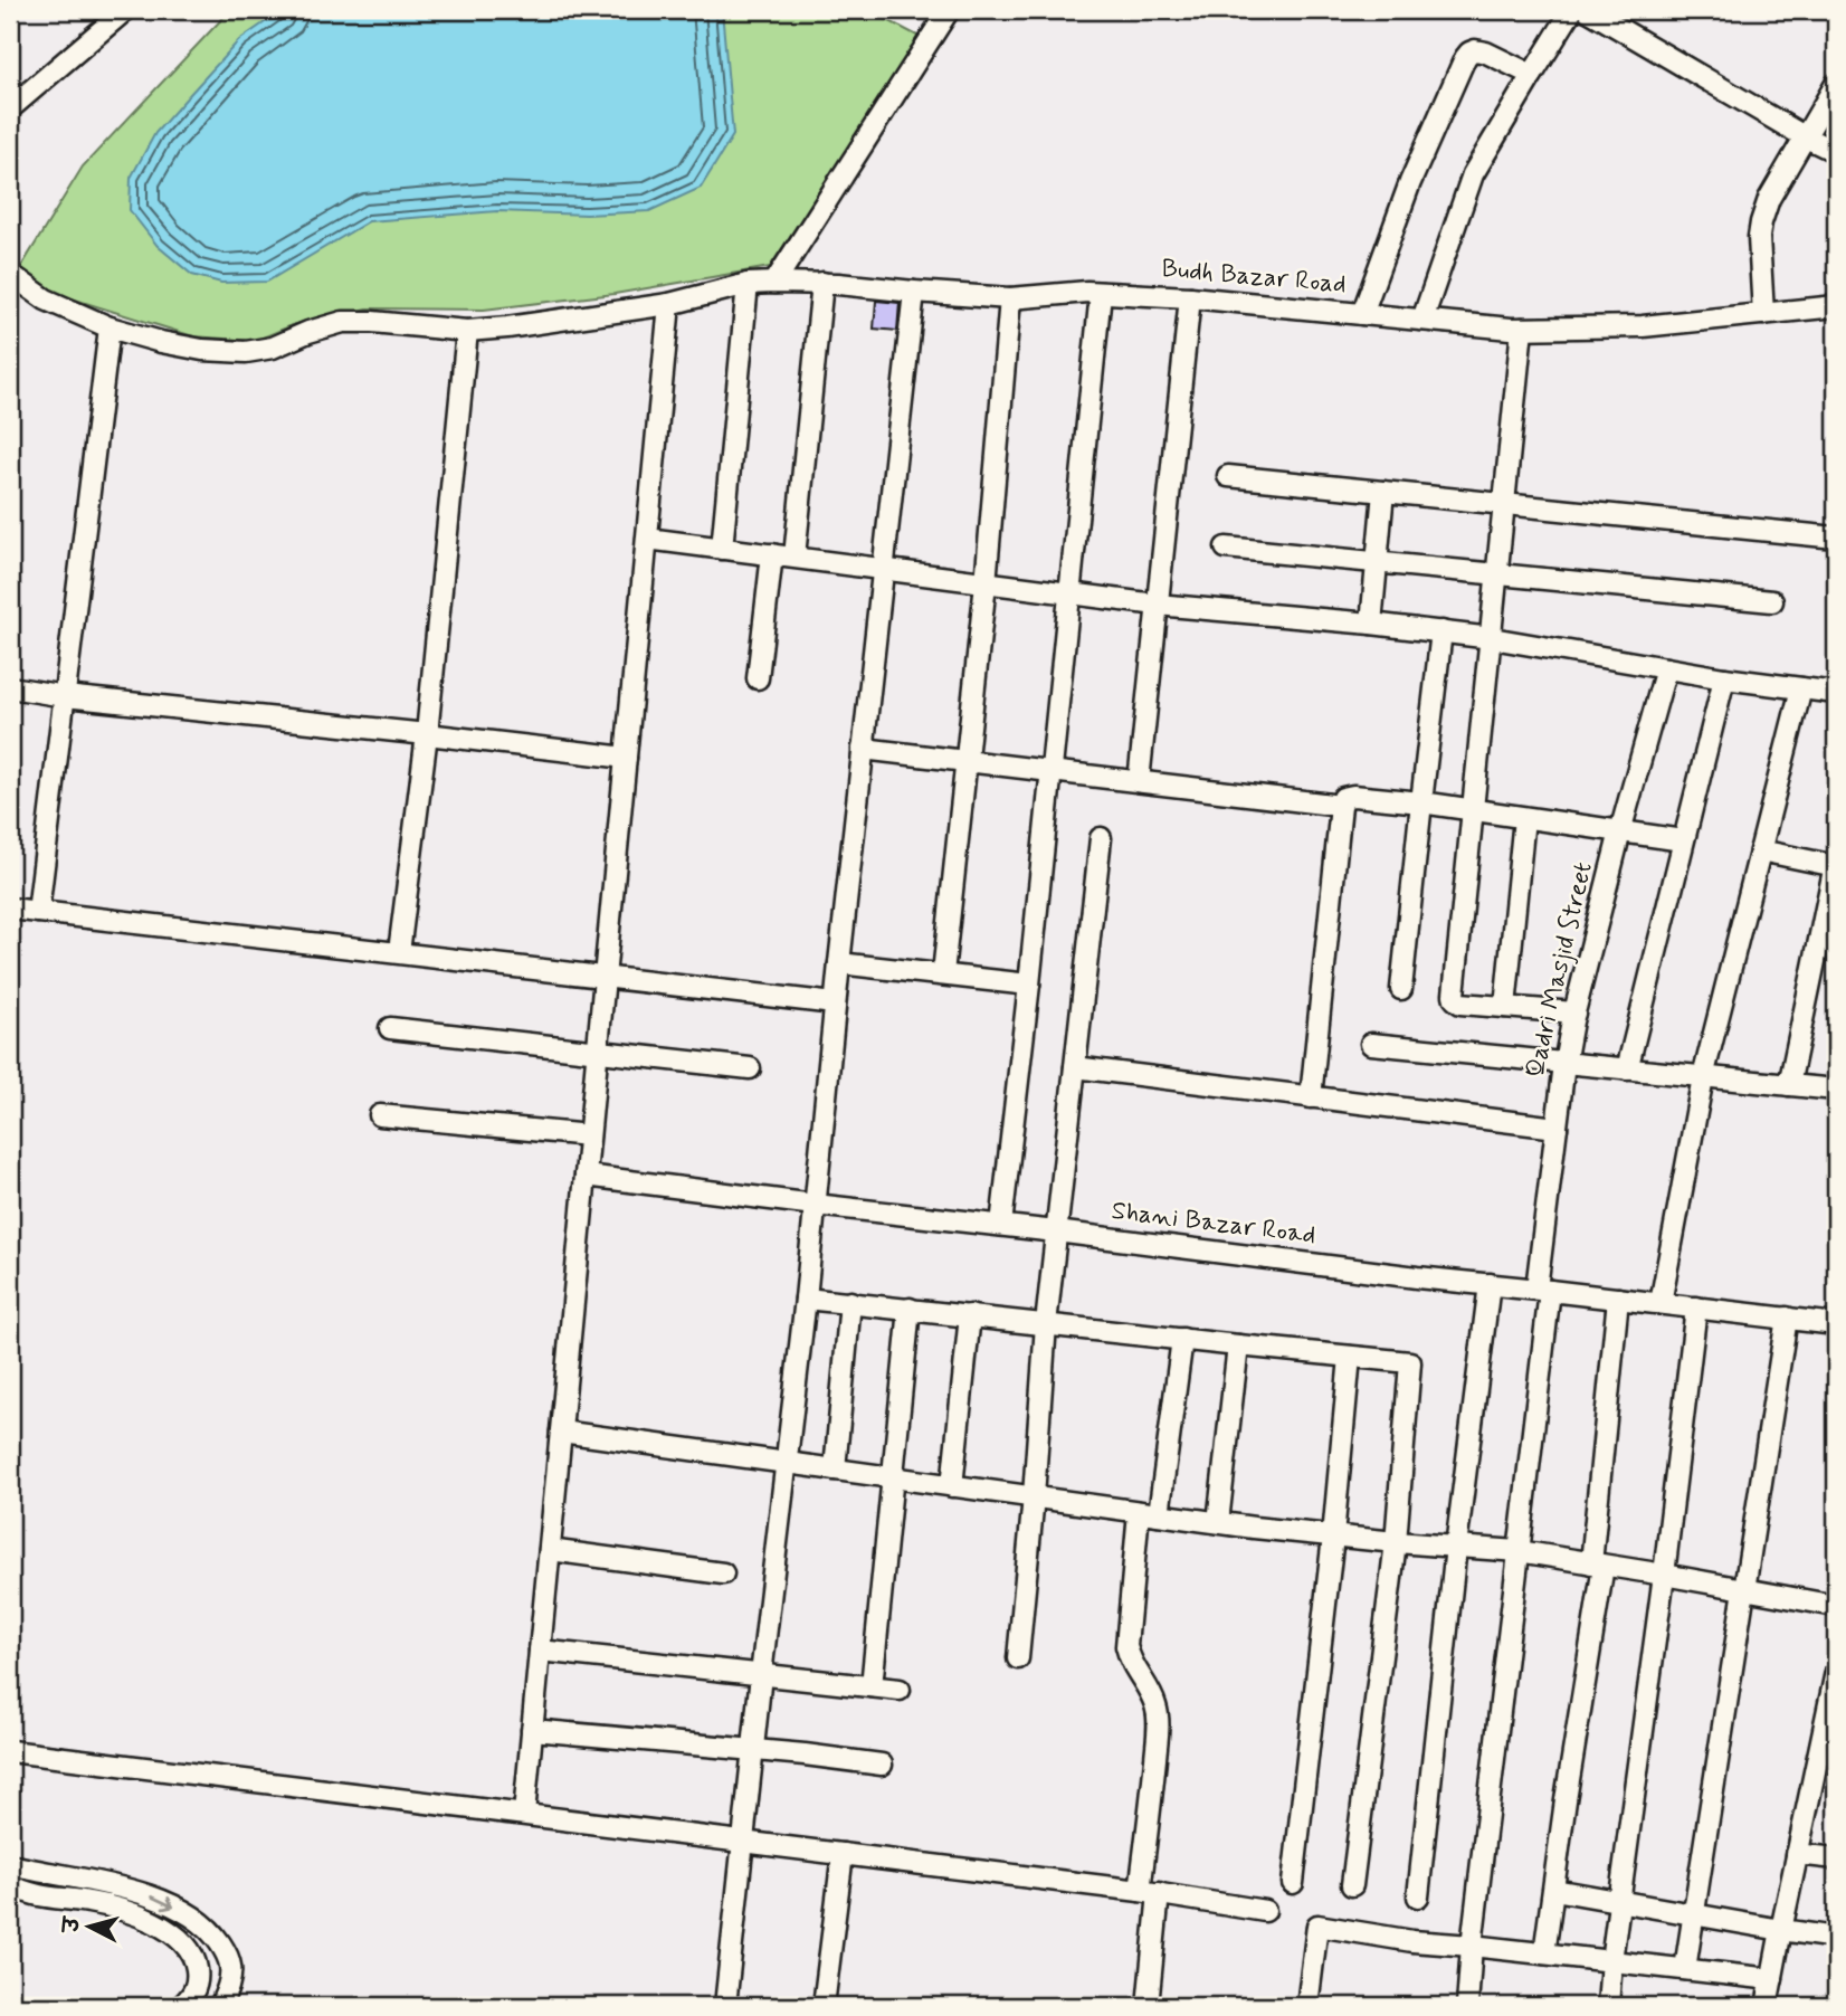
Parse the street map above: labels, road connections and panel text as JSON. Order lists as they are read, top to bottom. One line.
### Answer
{"streets":{"street":["Budh Bazar Road","Qadri Masjid Street","Shani Bazar Road"]},"crossings":[["Qadri Masjid Street","Shani Bazar Road"]],"north":"left"}
